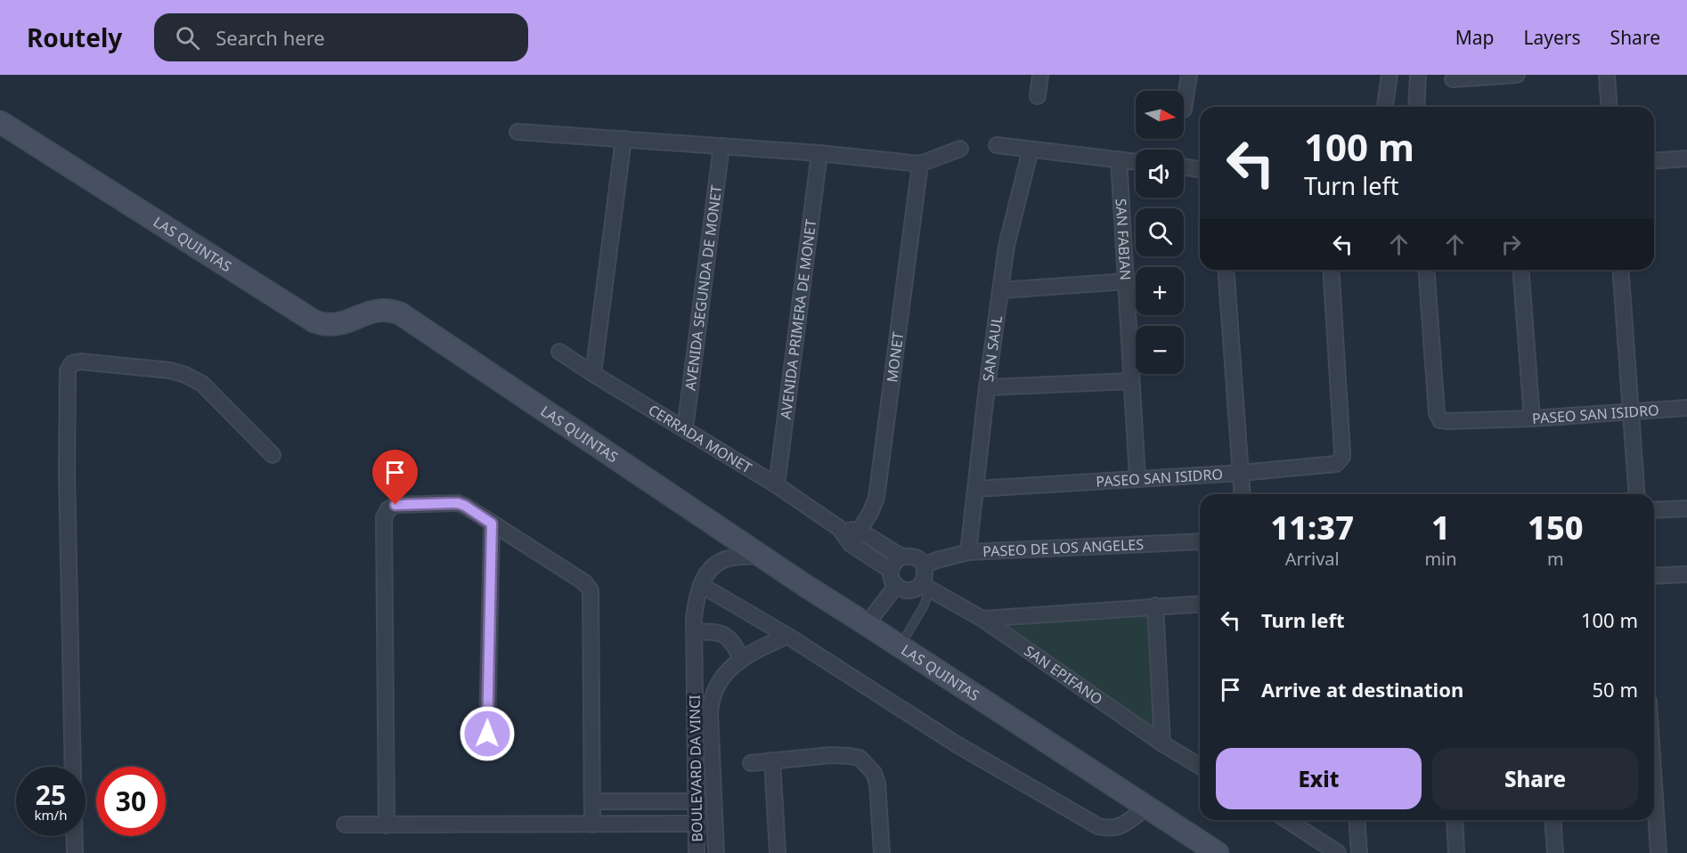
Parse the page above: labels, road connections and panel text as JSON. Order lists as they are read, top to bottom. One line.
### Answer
{"streets":{"street":["SAN FABIAN","LAS QUINTAS","AVENIDA SEGUNDA DE MONET","AVENIDA PRIMERA DE MONET","SAN SAUL","MONET","PASEO SAN ISIDRO","CERRADA MONET","PASEO DE LOS ANGELES","SAN EPIFANO","BOULEVARD DA VINCI"]},"crossings":[["SAN FABIAN","PASEO SAN ISIDRO"],["AVENIDA SEGUNDA DE MONET","CERRADA MONET"],["AVENIDA PRIMERA DE MONET","CERRADA MONET"],["SAN SAUL","PASEO SAN ISIDRO"],["SAN SAUL","PASEO DE LOS ANGELES"],["PASEO DE LOS ANGELES","SAN EPIFANO"]],"north":"right","page":{"header":"Routely","search":"Search here","nav":["Map","Layers","Share"],"map_buttons":["+","−"],"turn":["100 m","Turn left"],"eta":["11:37","Arrival","1","min","150","m"],"list":[{"name":"Turn left","value":"100 m"},{"name":"Arrive at destination","value":"50 m"}],"buttons":["Exit","Share"],"speed":"25 km/h","limit":"30"}}
